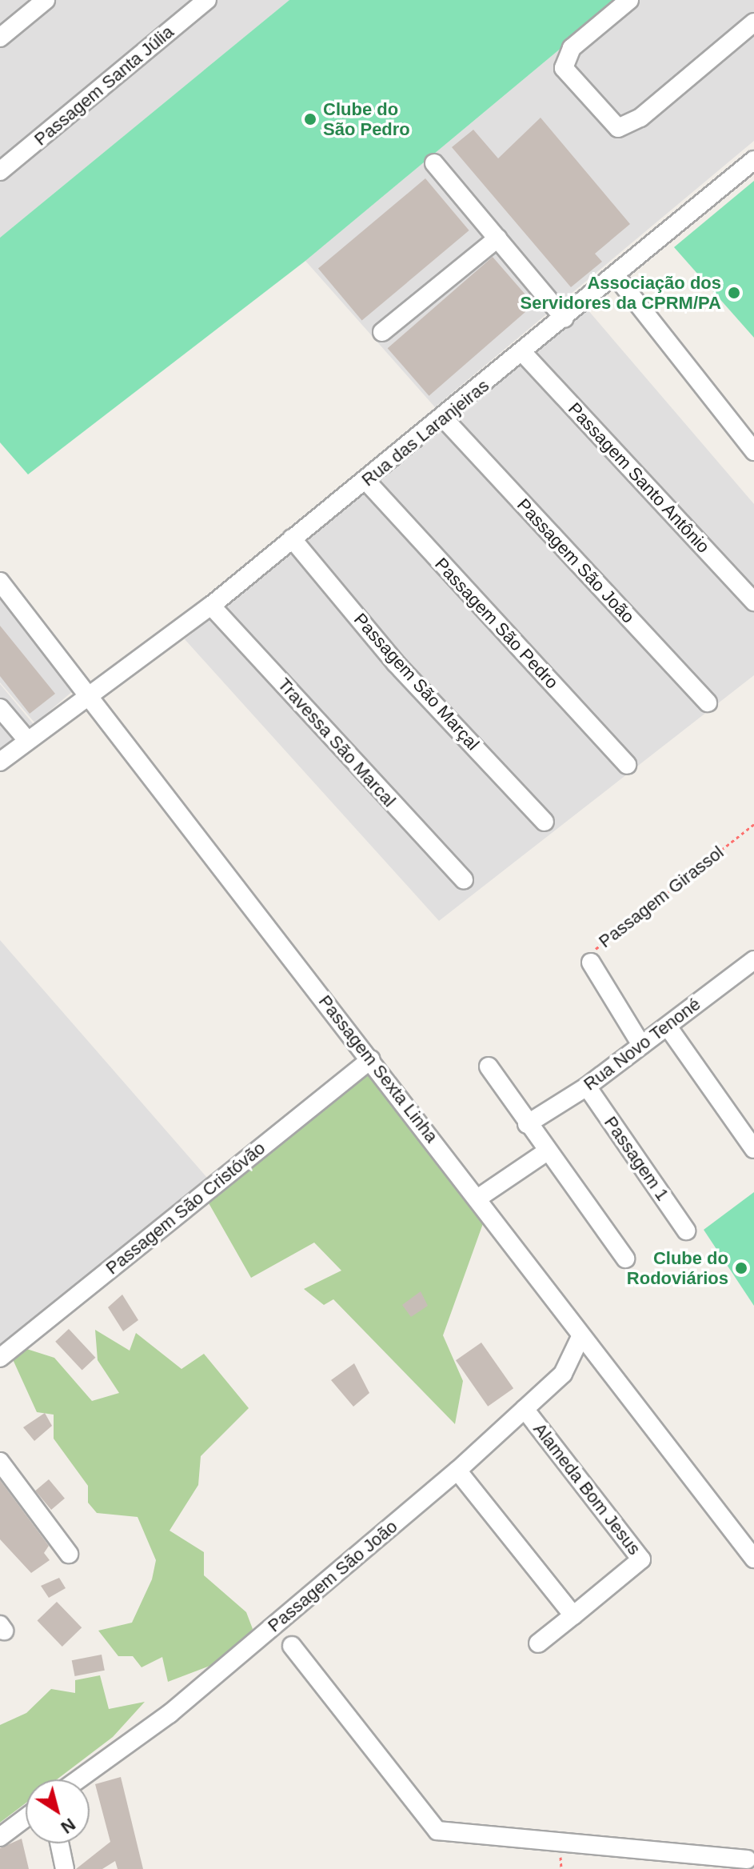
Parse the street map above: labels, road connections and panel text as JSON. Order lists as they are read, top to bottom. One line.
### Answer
{"streets":{"street":["Passagem Santa Júlia","Rua das Laranjeiras","Passagem Santo Antônio","Passagem São João","Passagem São Pedro","Passagem São Marçal","Travessa São Marcal","Passagem Girassol","Rua Novo Tenoné","Passagem Sexta Linha","Passagem 1","Passagem São Cristóvão","Alameda Bom Jesus"]},"crossings":[["Rua das Laranjeiras","Passagem Santo Antônio"],["Rua das Laranjeiras","Passagem São João"],["Rua das Laranjeiras","Passagem São Pedro"],["Rua das Laranjeiras","Passagem São Marçal"],["Rua das Laranjeiras","Travessa São Marcal"],["Rua das Laranjeiras","Passagem Sexta Linha"],["Passagem São João","Passagem Sexta Linha"],["Passagem São João","Alameda Bom Jesus"],["Passagem Girassol","Rua Novo Tenoné"],["Rua Novo Tenoné","Passagem 1"],["Passagem Sexta Linha","Passagem São Cristóvão"]],"places":["Clube do São Pedro","Associação dos Servidores da CPRM/PA","Clube do Rodoviários"],"north":"bottom right"}
